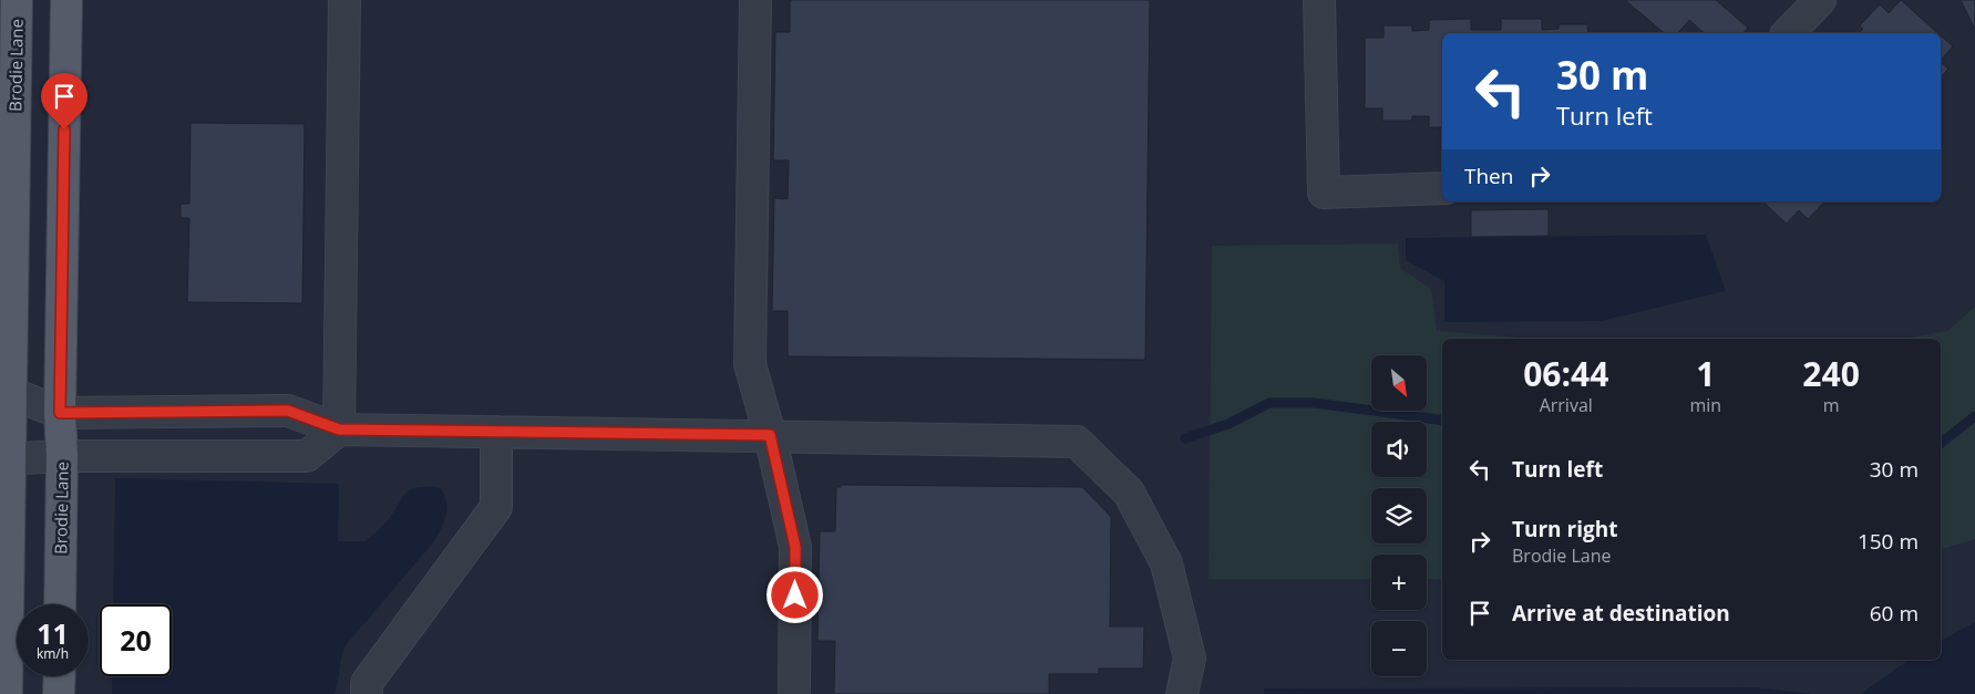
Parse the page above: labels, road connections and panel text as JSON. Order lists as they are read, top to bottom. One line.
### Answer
{"streets":{"main road":["Brodie Lane"]},"north":"bottom right","page":{"turn":["30 m","Turn left"],"then":"Then","eta":["06:44","Arrival","1","min","240","m"],"map_buttons":["+","−"],"list":[{"name":"Turn left","value":"30 m"},{"name":"Turn right","note":"Brodie Lane","value":"150 m"},{"name":"Arrive at destination","value":"60 m"}],"speed":"11 km/h","limit":"20"}}
